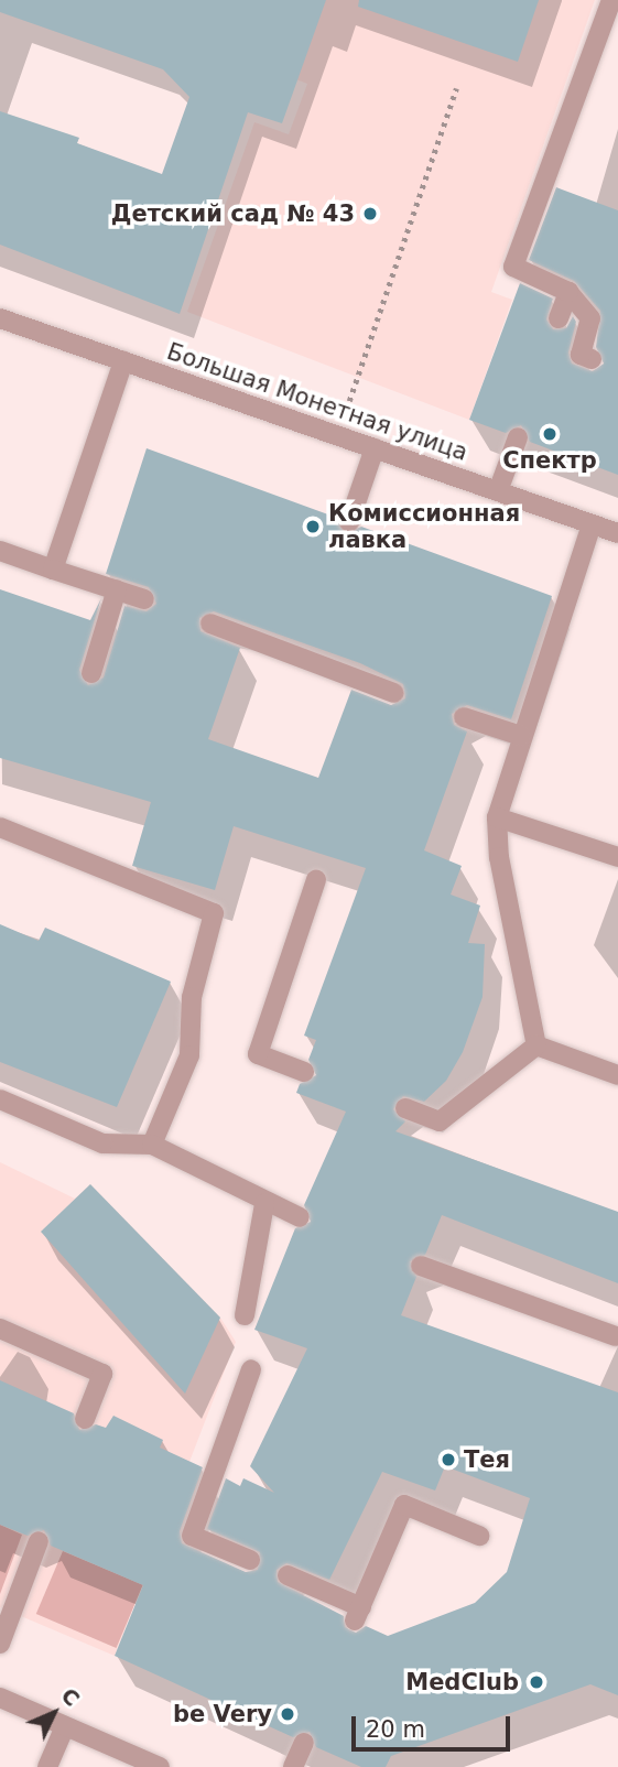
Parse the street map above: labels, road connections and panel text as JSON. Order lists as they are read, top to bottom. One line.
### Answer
{"streets":{"street":["Большая Монетная улица"]},"places":["Детский сад № 43","Спектр","Комиссионная лавка","Тея","MedClub","be Very"],"scale_bar":"20 m","north":"top right"}
